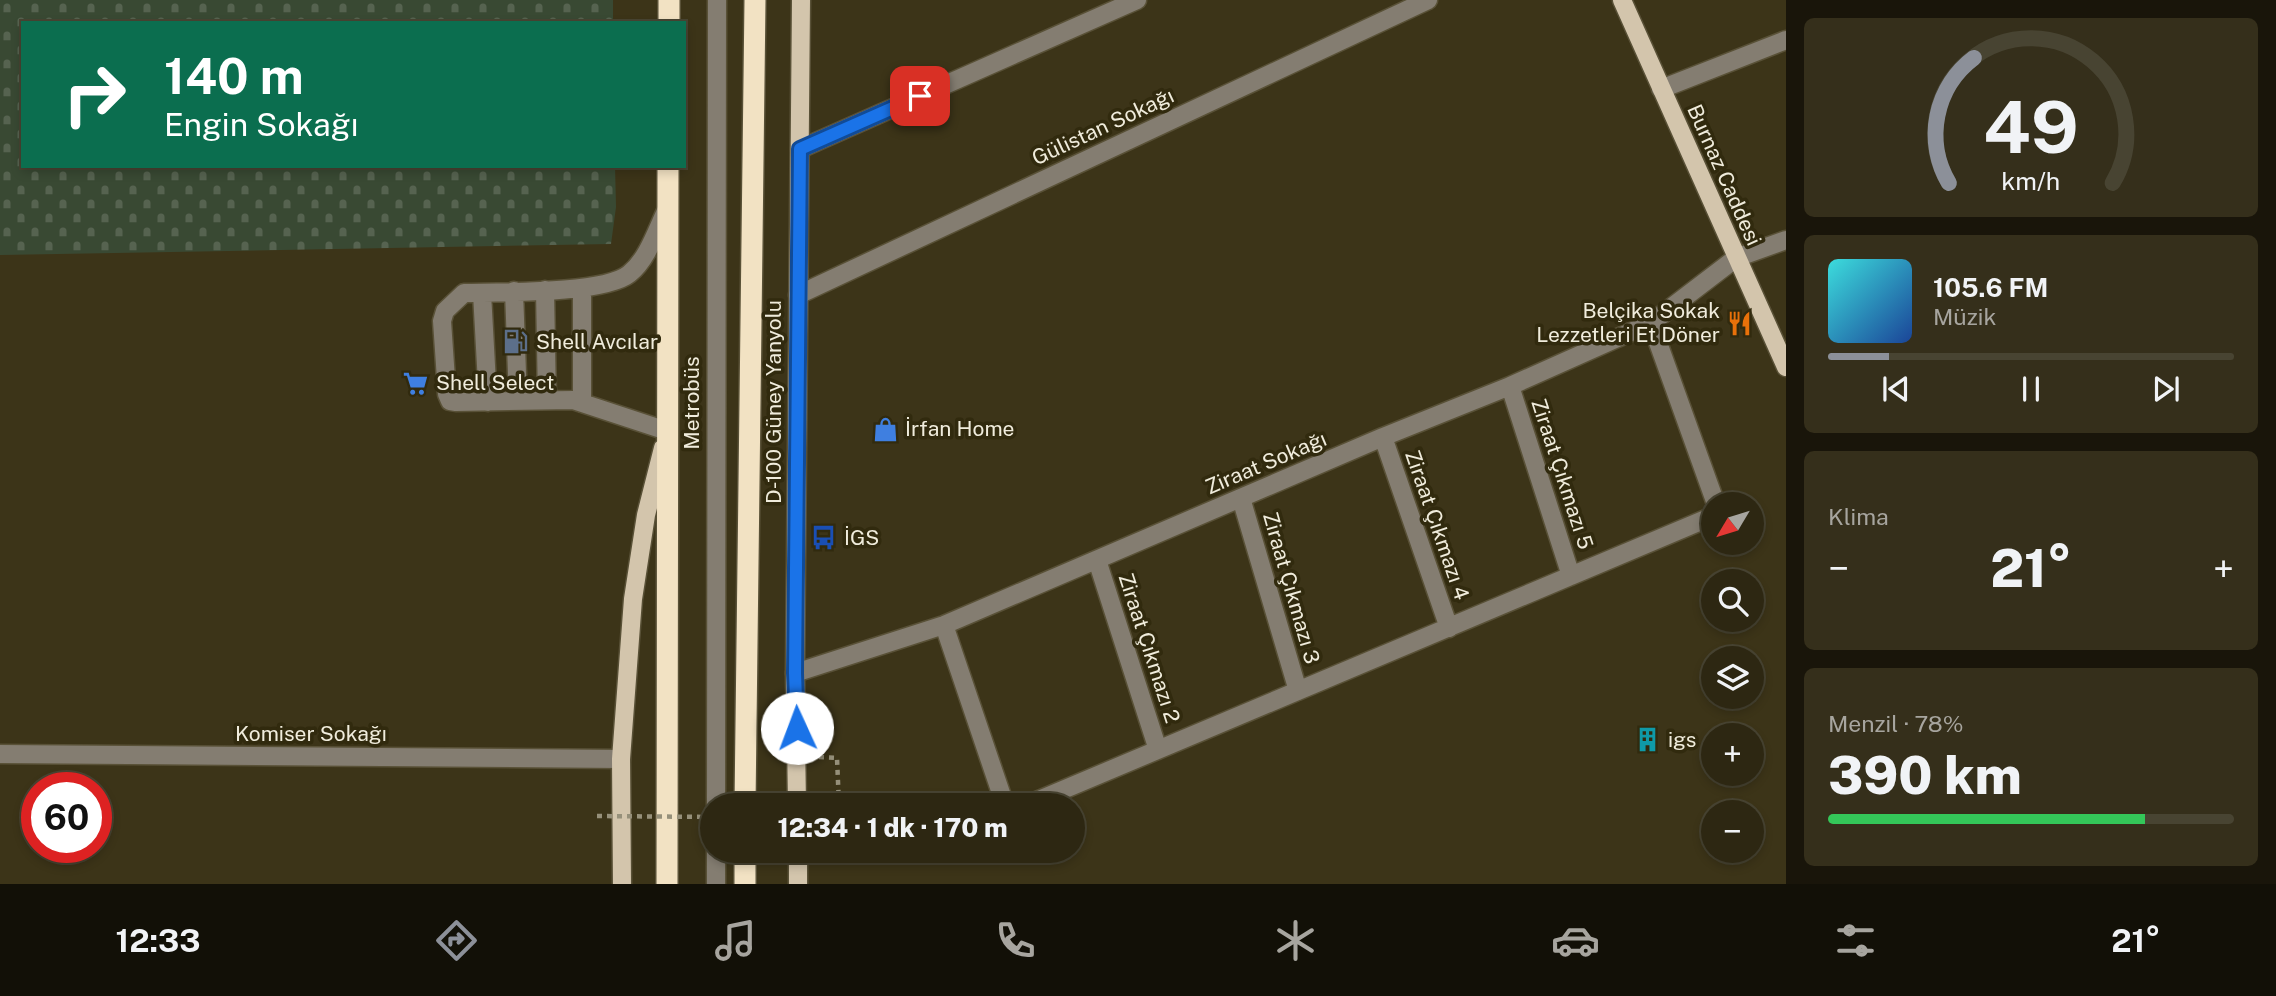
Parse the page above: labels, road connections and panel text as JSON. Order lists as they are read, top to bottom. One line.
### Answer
{"streets":{"main road":["Burnaz Caddesi","D-100 Güney Yanyolu"],"street":["Gülistan Sokağı","Metrobüs","Ziraat Sokağı","Ziraat Çıkmazı 5","Ziraat Çıkmazı 4","Ziraat Çıkmazı 3","Ziraat Çıkmazı 2","Komiser Sokağı"]},"crossings":[["Gülistan Sokağı","D-100 Güney Yanyolu"],["Burnaz Caddesi","Ziraat Sokağı"],["D-100 Güney Yanyolu","Ziraat Sokağı"],["Ziraat Sokağı","Ziraat Çıkmazı 5"],["Ziraat Sokağı","Ziraat Çıkmazı 4"],["Ziraat Sokağı","Ziraat Çıkmazı 3"],["Ziraat Sokağı","Ziraat Çıkmazı 2"]],"places":{"restaurant":["Belçika Sokak Lezzetleri Et Döner"],"fuel station":["Shell Avcılar"],"supermarket":["Shell Select"],"shop":["İrfan Home"],"bus stop":["İGS"],"building":["igs"]},"north":"bottom left","page":{"turn":["140 m","Engin Sokağı"],"song":["105.6 FM","Müzik"],"tile":["Klima",["Menzil · 78%","390 km"]],"map_buttons":["+","−"],"heat":["−","21°","+"],"limit":"60","trip":"12:34 · 1 dk · 170 m","tabs":["12:33","21°"],"gauge":["49","km/h"]}}
